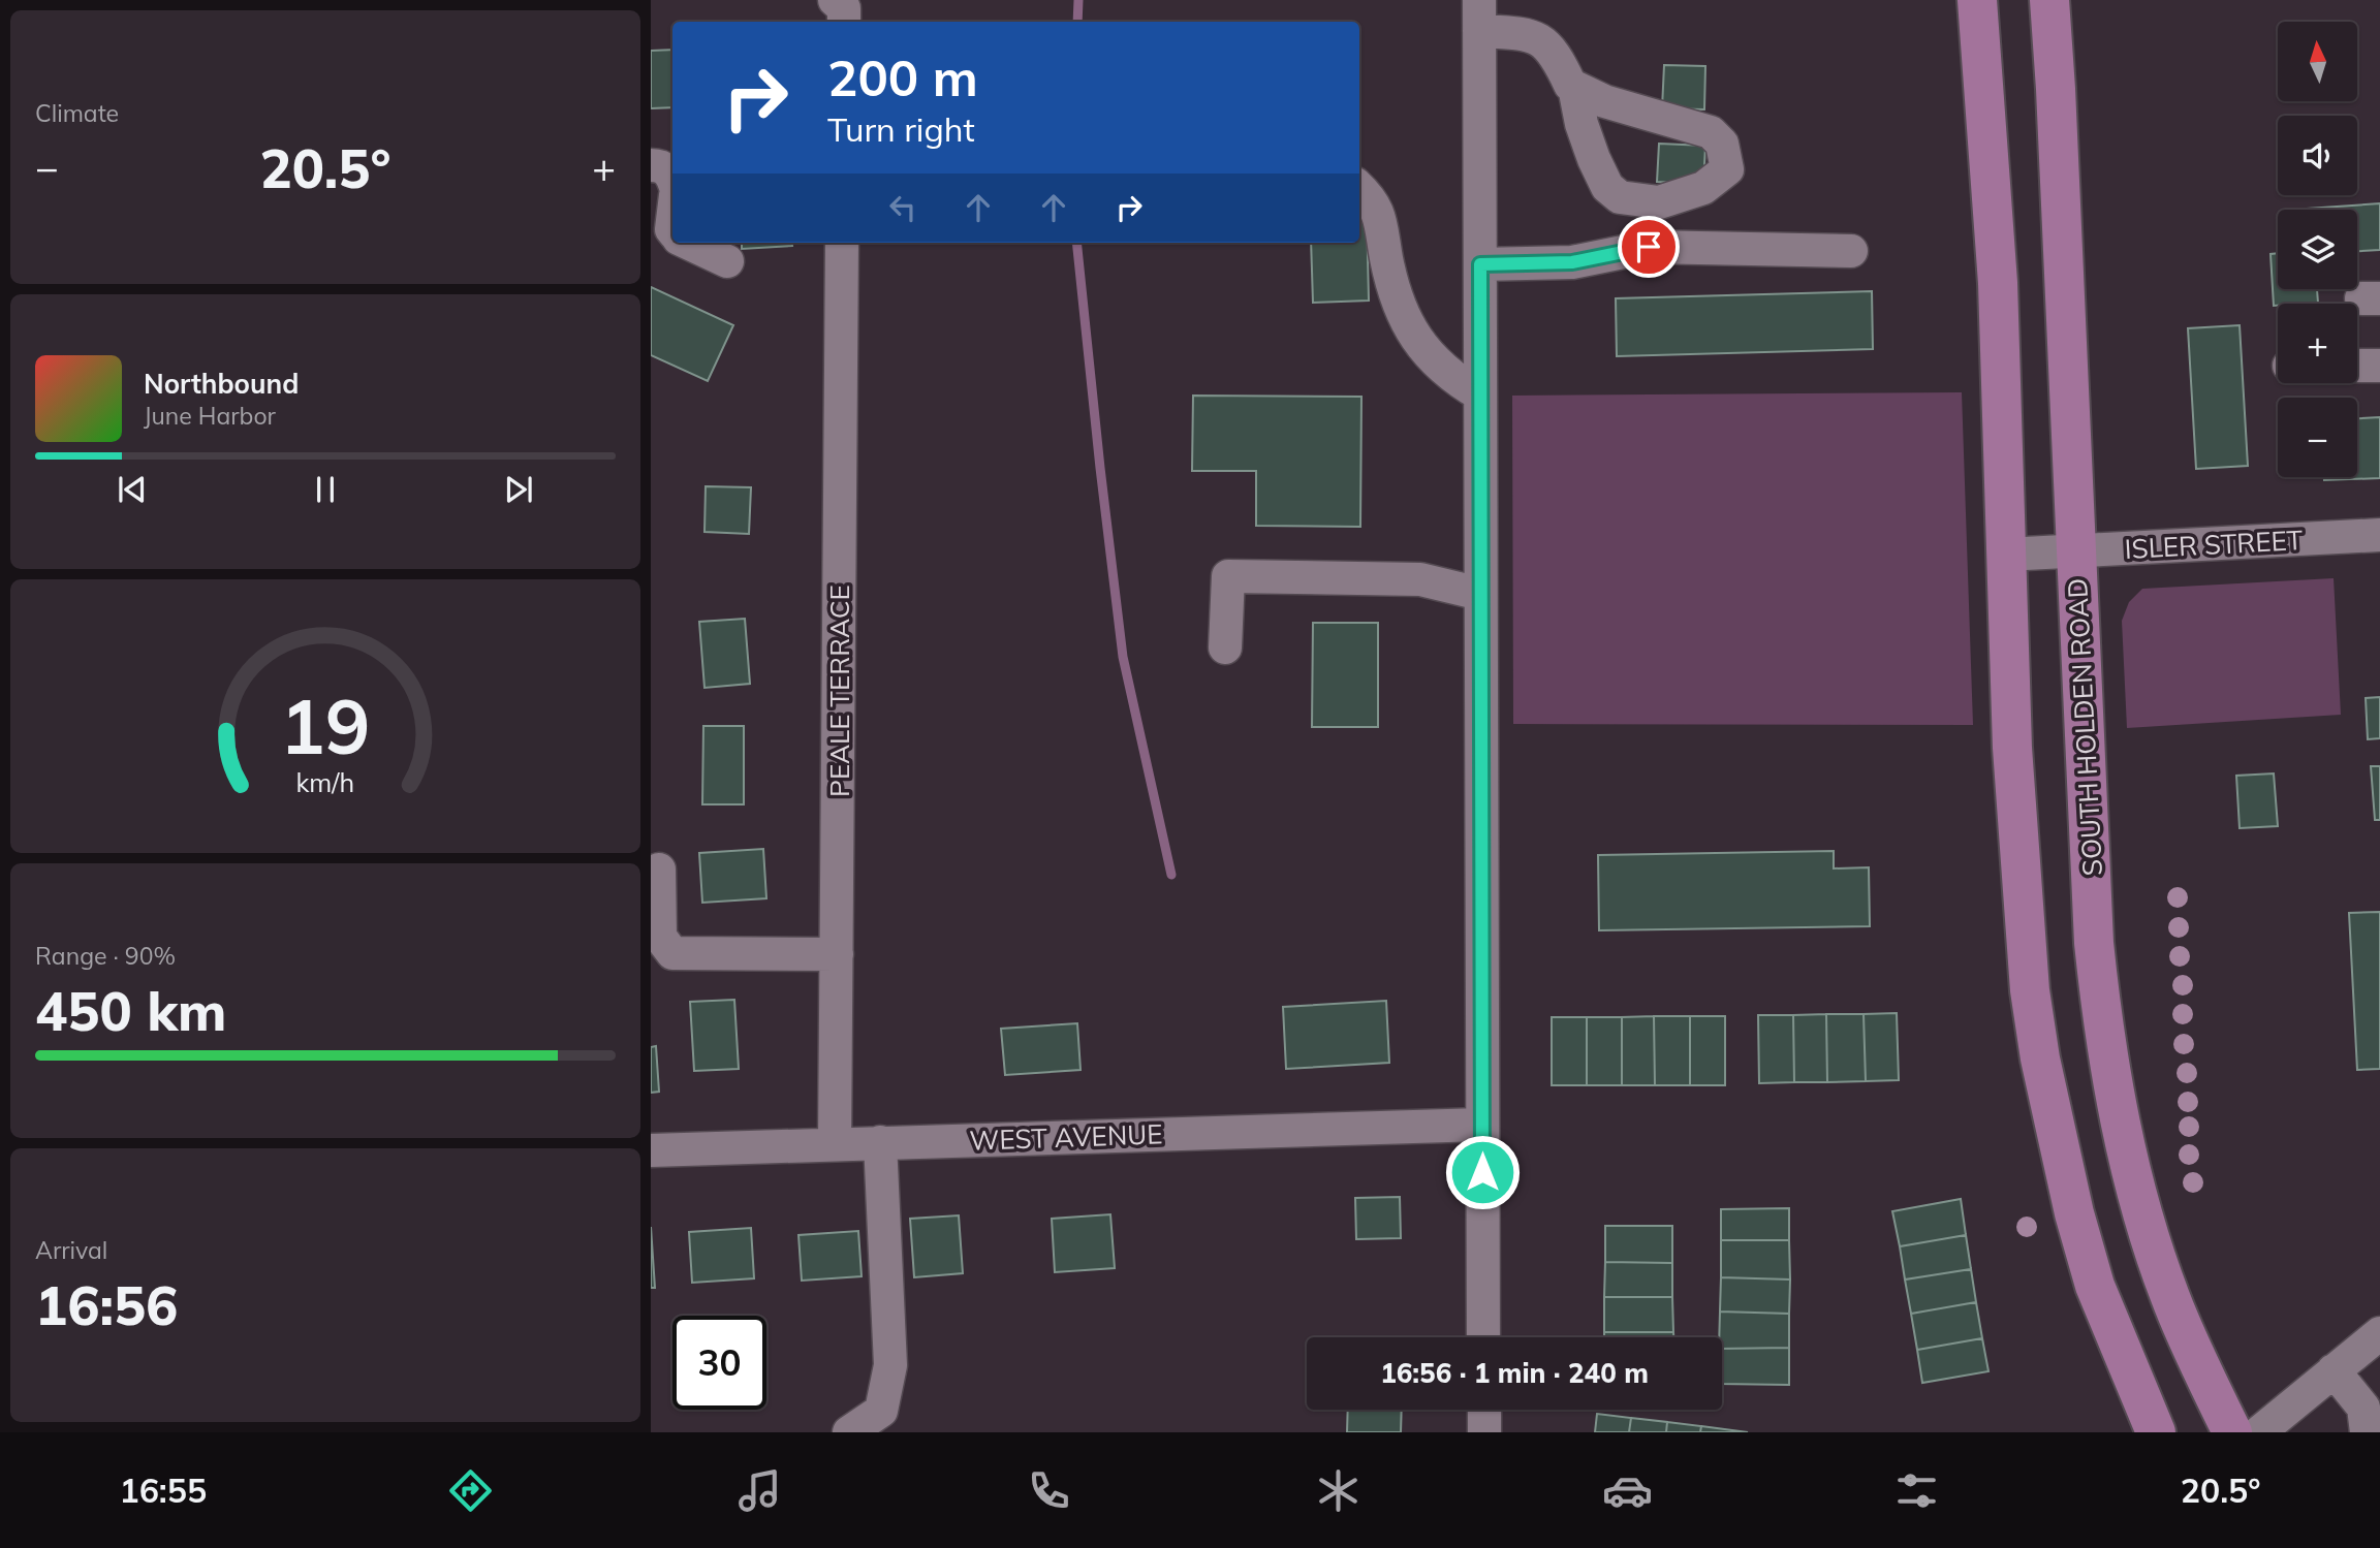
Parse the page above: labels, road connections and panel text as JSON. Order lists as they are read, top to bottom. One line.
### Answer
{"streets":{"main road":["SOUTH HOLDEN ROAD"],"street":["ISLER STREET","PEALE TERRACE","WEST AVENUE"]},"crossings":[["ISLER STREET","SOUTH HOLDEN ROAD"],["PEALE TERRACE","WEST AVENUE"]],"north":"top","page":{"tile":["Climate",["Range · 90%","450 km"],["Arrival","16:56"]],"map_buttons":["+","−"],"turn":["200 m","Turn right"],"heat":["−","20.5°","+"],"song":["Northbound","June Harbor"],"limit":"30","trip":"16:56 · 1 min · 240 m","tabs":["16:55","20.5°"],"gauge":["19","km/h"]}}
